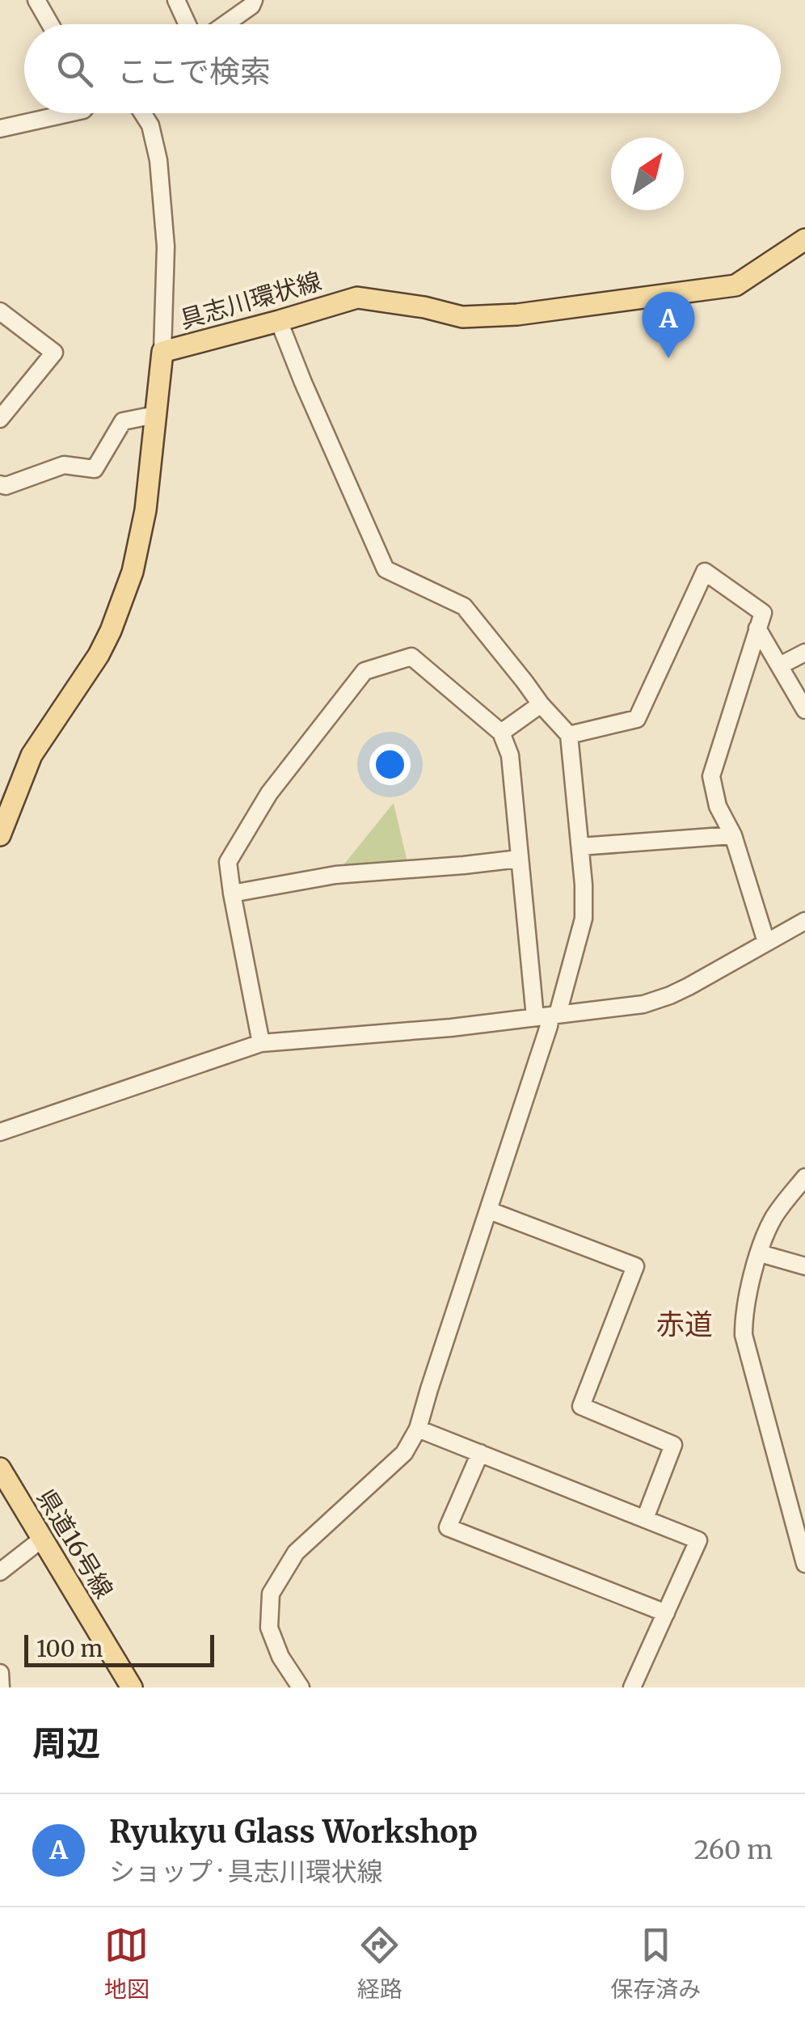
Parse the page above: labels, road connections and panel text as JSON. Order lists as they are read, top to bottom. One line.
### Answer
{"streets":{"main road":["具志川環状線","県道16号線"]},"districts":["赤道"],"scale_bar":"100 m","north":"top right","page":{"search":"ここで検索","pins":"A","scale":"100 m","heading":"周辺","list":[{"mark":"A","name":"Ryukyu Glass Workshop","note":"ショップ · 具志川環状線","value":"260 m"}],"nav":["地図","経路","保存済み"]}}
